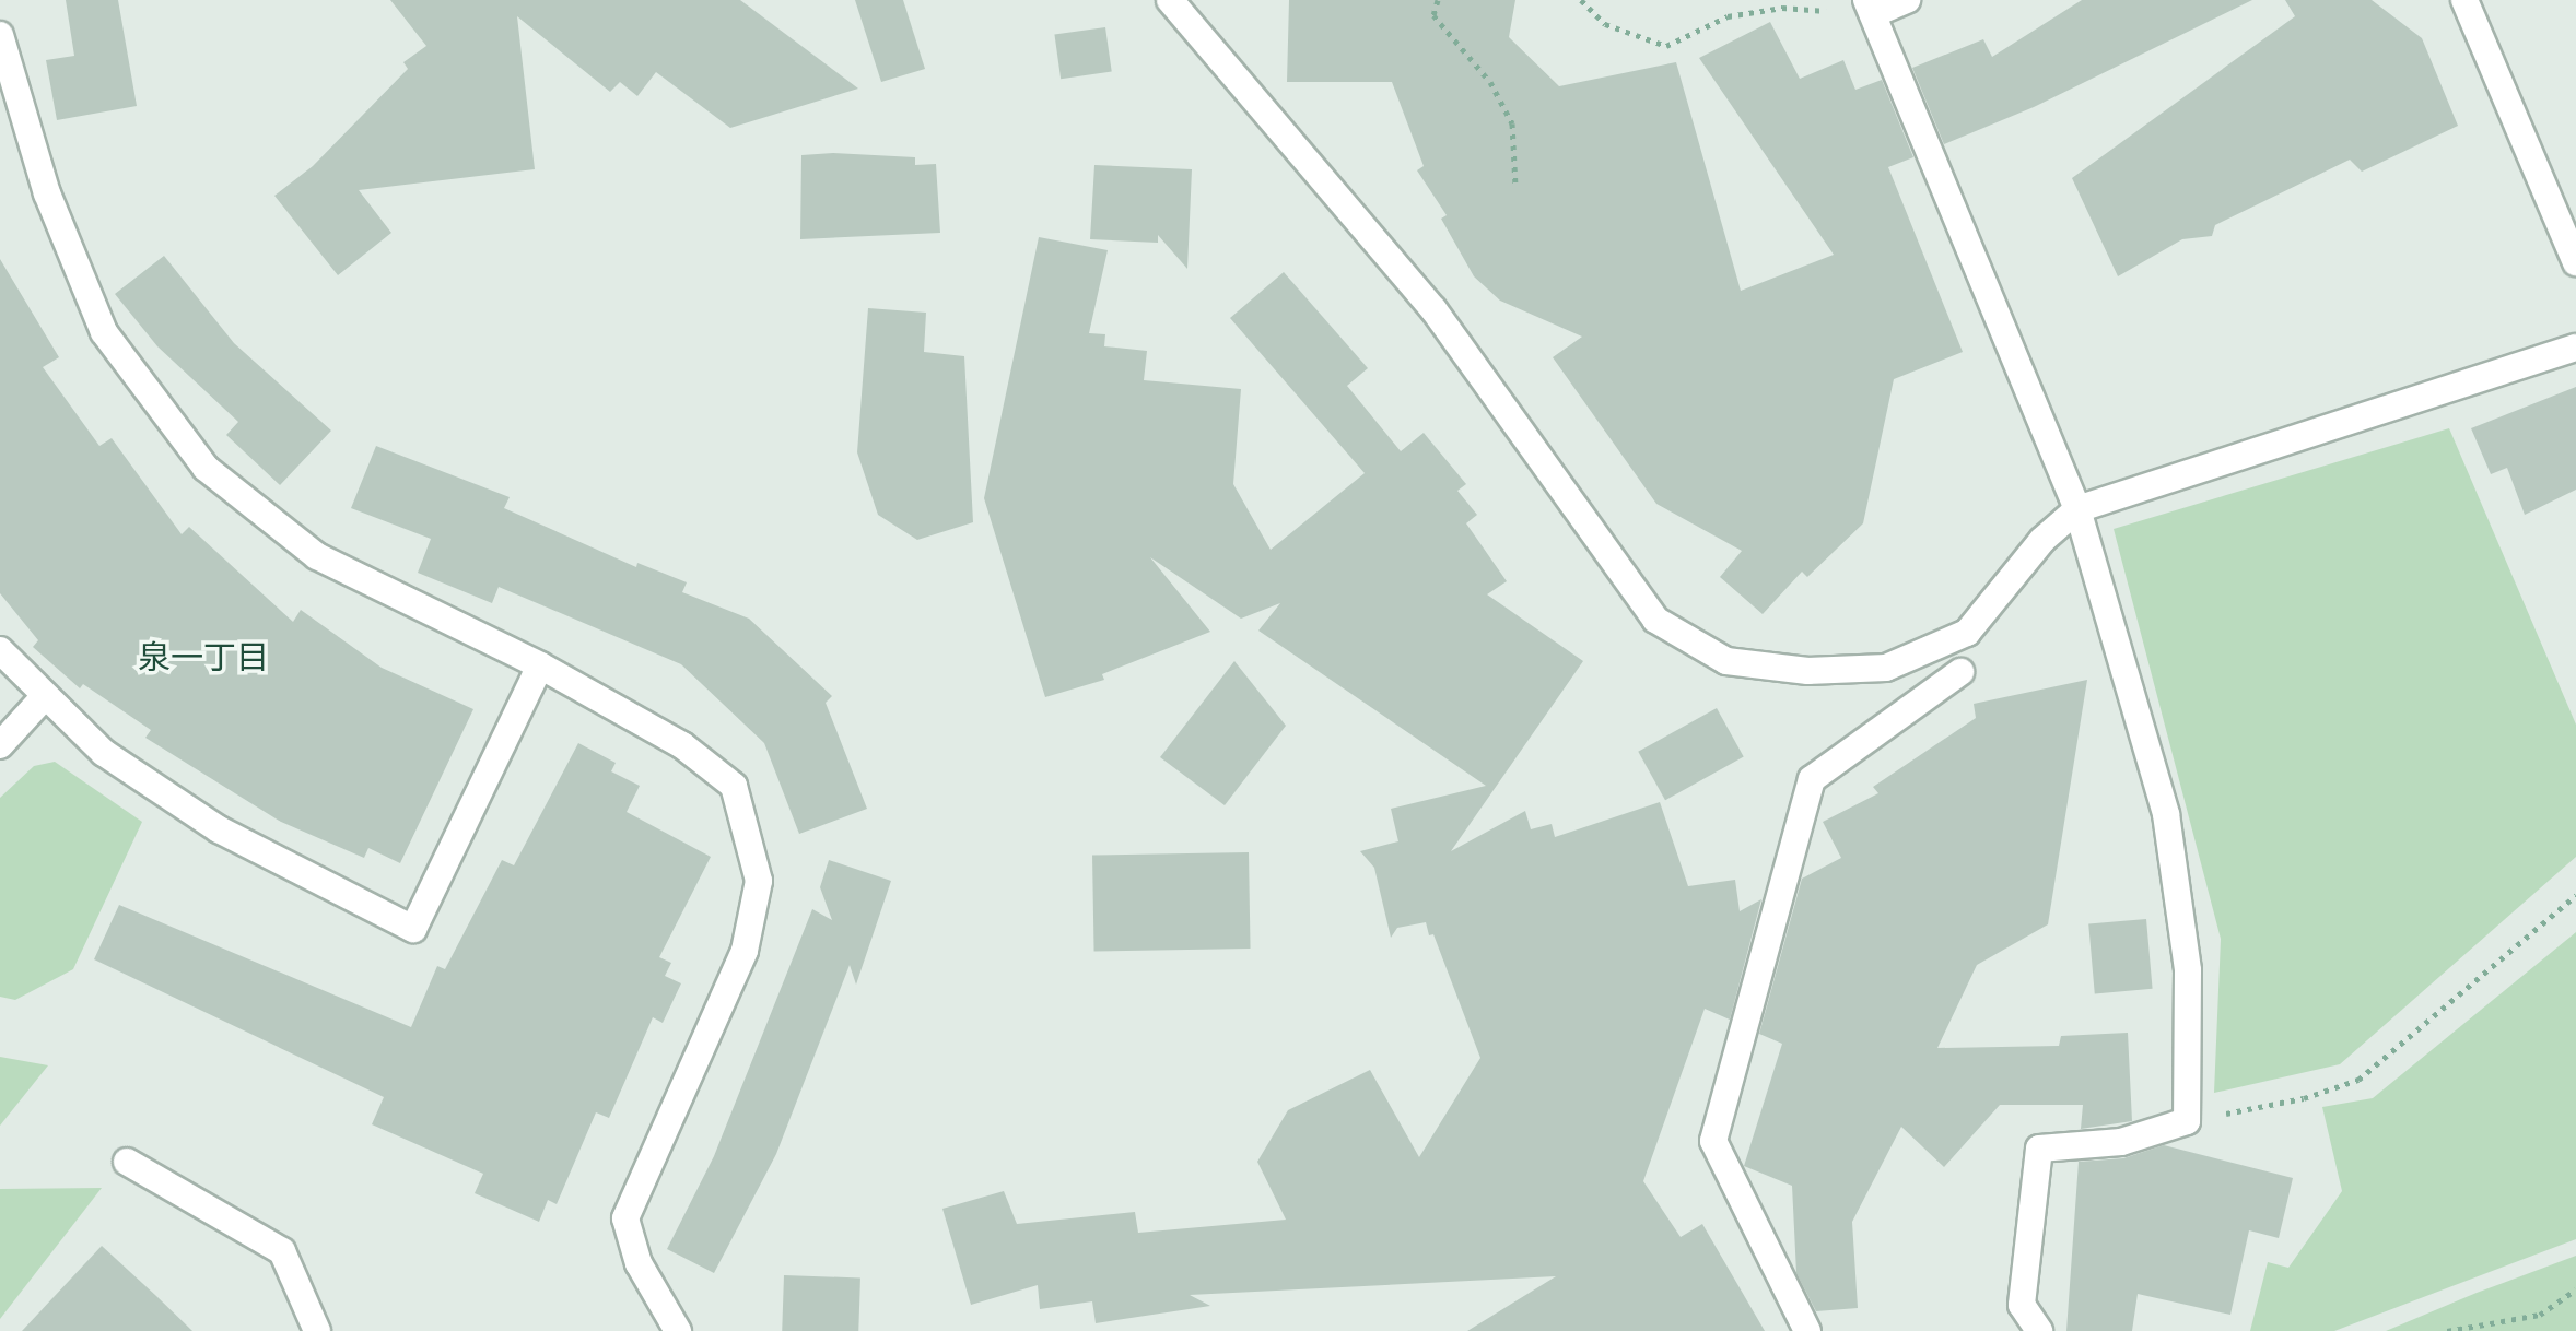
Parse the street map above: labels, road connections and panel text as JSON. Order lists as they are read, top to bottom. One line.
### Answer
{"districts":["泉一丁目"]}
